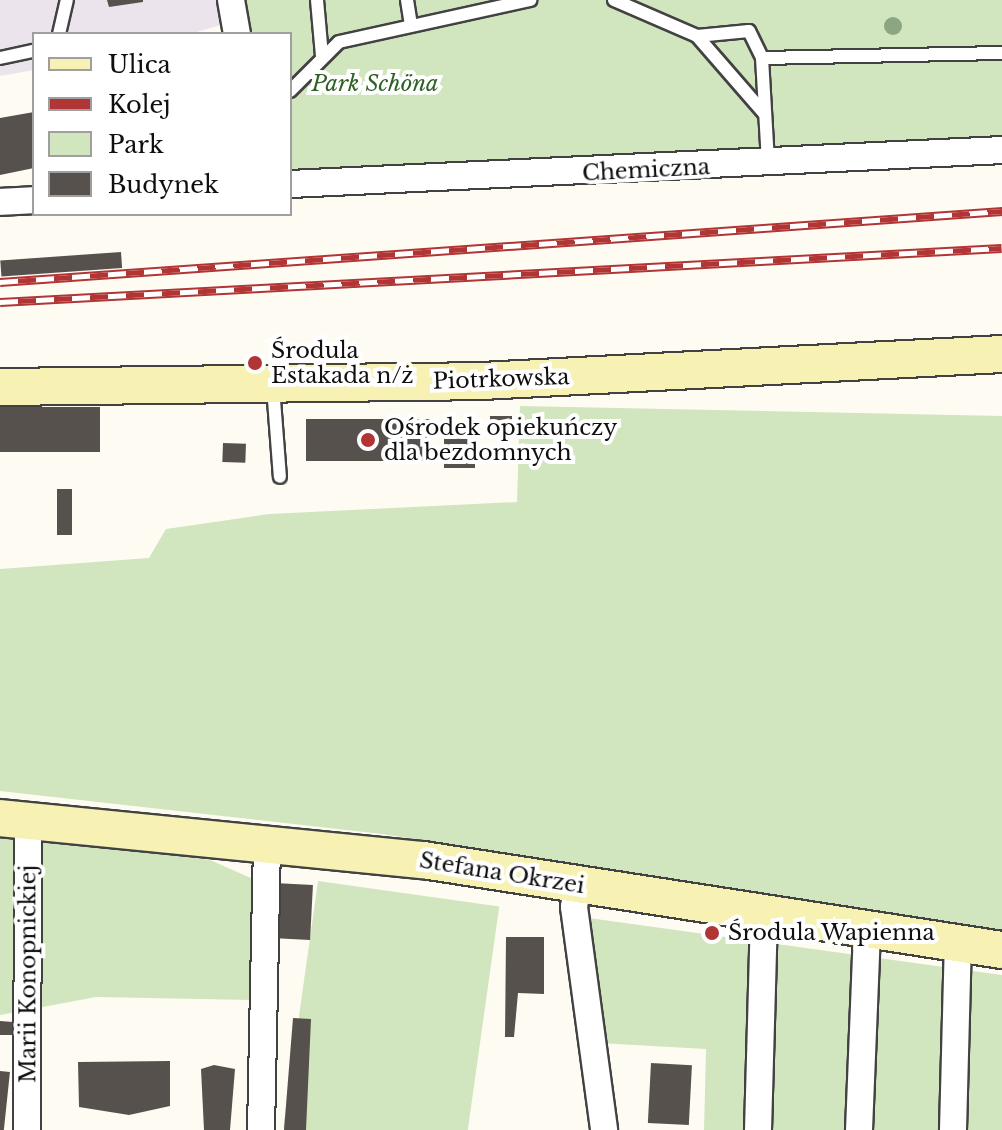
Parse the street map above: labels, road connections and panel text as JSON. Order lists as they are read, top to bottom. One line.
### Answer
{"streets":{"street":["Chemiczna","Piotrkowska","Stefana Okrzei","Marii Konopnickiej"]},"crossings":[["Stefana Okrzei","Marii Konopnickiej"]],"parks":["Park Schöna"],"places":["Środula Estakada n/ż","Ośrodek opiekuńczy dla bezdomnych","Środula Wapienna"],"legend":["Ulica","Kolej","Park","Budynek"]}
